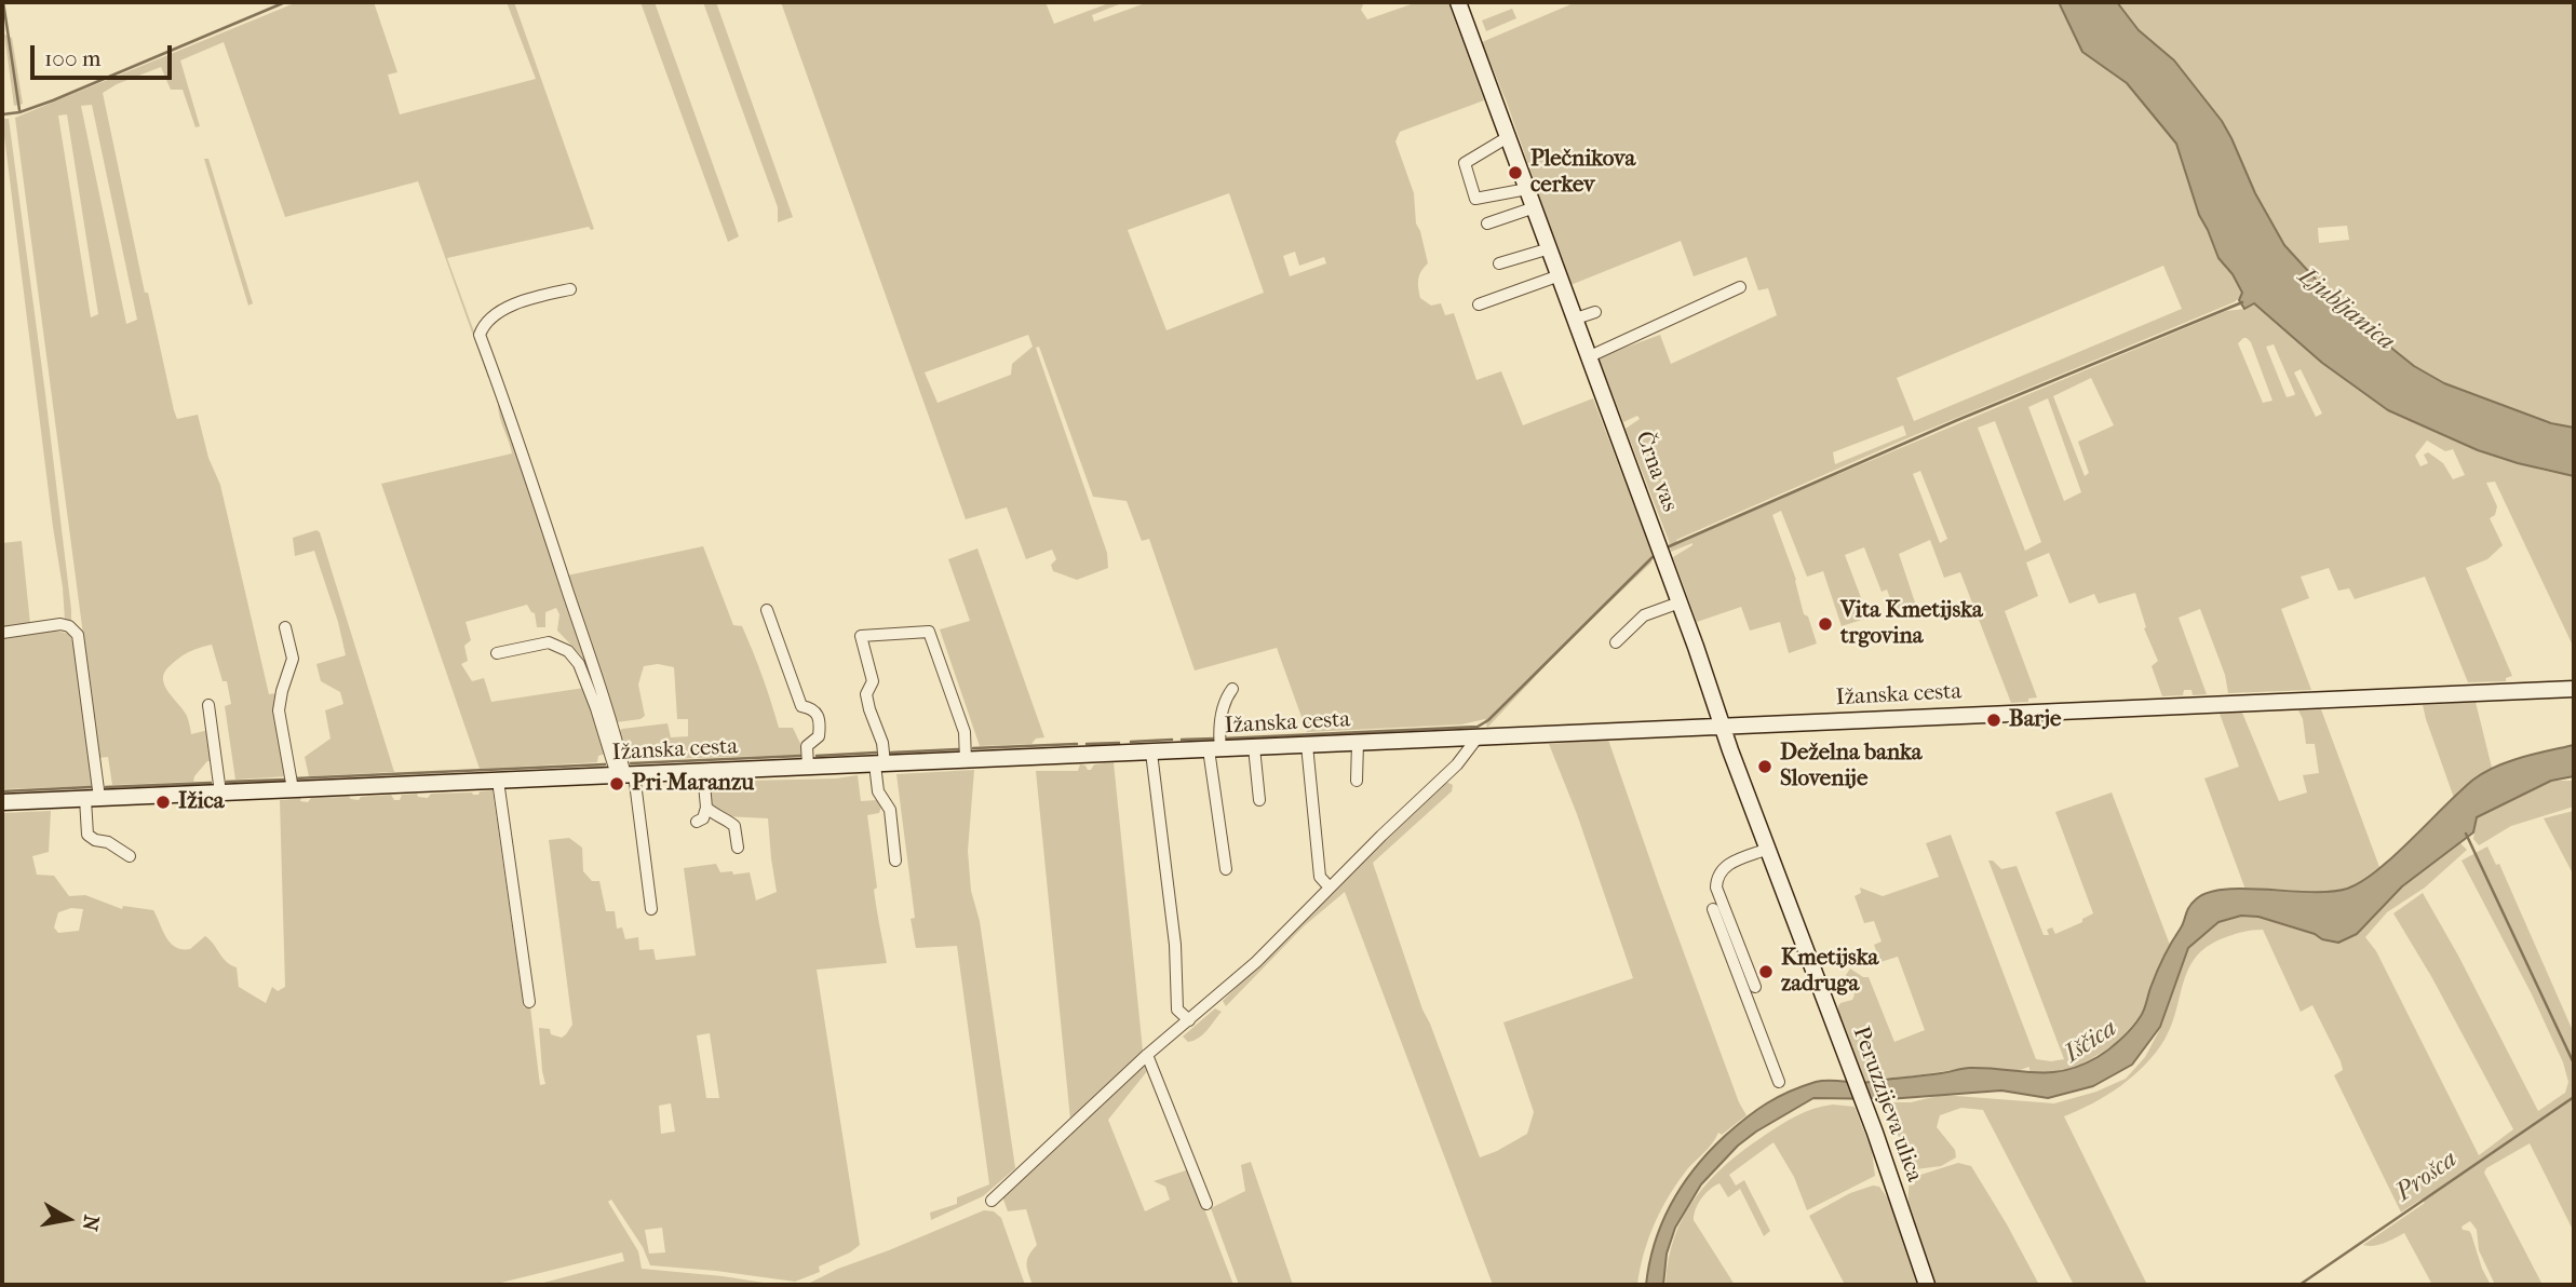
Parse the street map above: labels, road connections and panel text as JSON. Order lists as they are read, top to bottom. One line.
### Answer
{"streets":{"street":["Črna vas","Ižanska cesta","Peruzzijeva ulica"]},"crossings":[["Črna vas","Ižanska cesta"],["Črna vas","Peruzzijeva ulica"],["Ižanska cesta","Peruzzijeva ulica"]],"water":["Ljubljanica","Iščica","Prošca"],"places":["Plečnikova cerkev","Vita Kmetijska trgovina","Barje","Deželna banka Slovenije","Pri Maranzu","Ižica","Kmetijska zadruga"],"scale_bar":"100 m","north":"right"}
